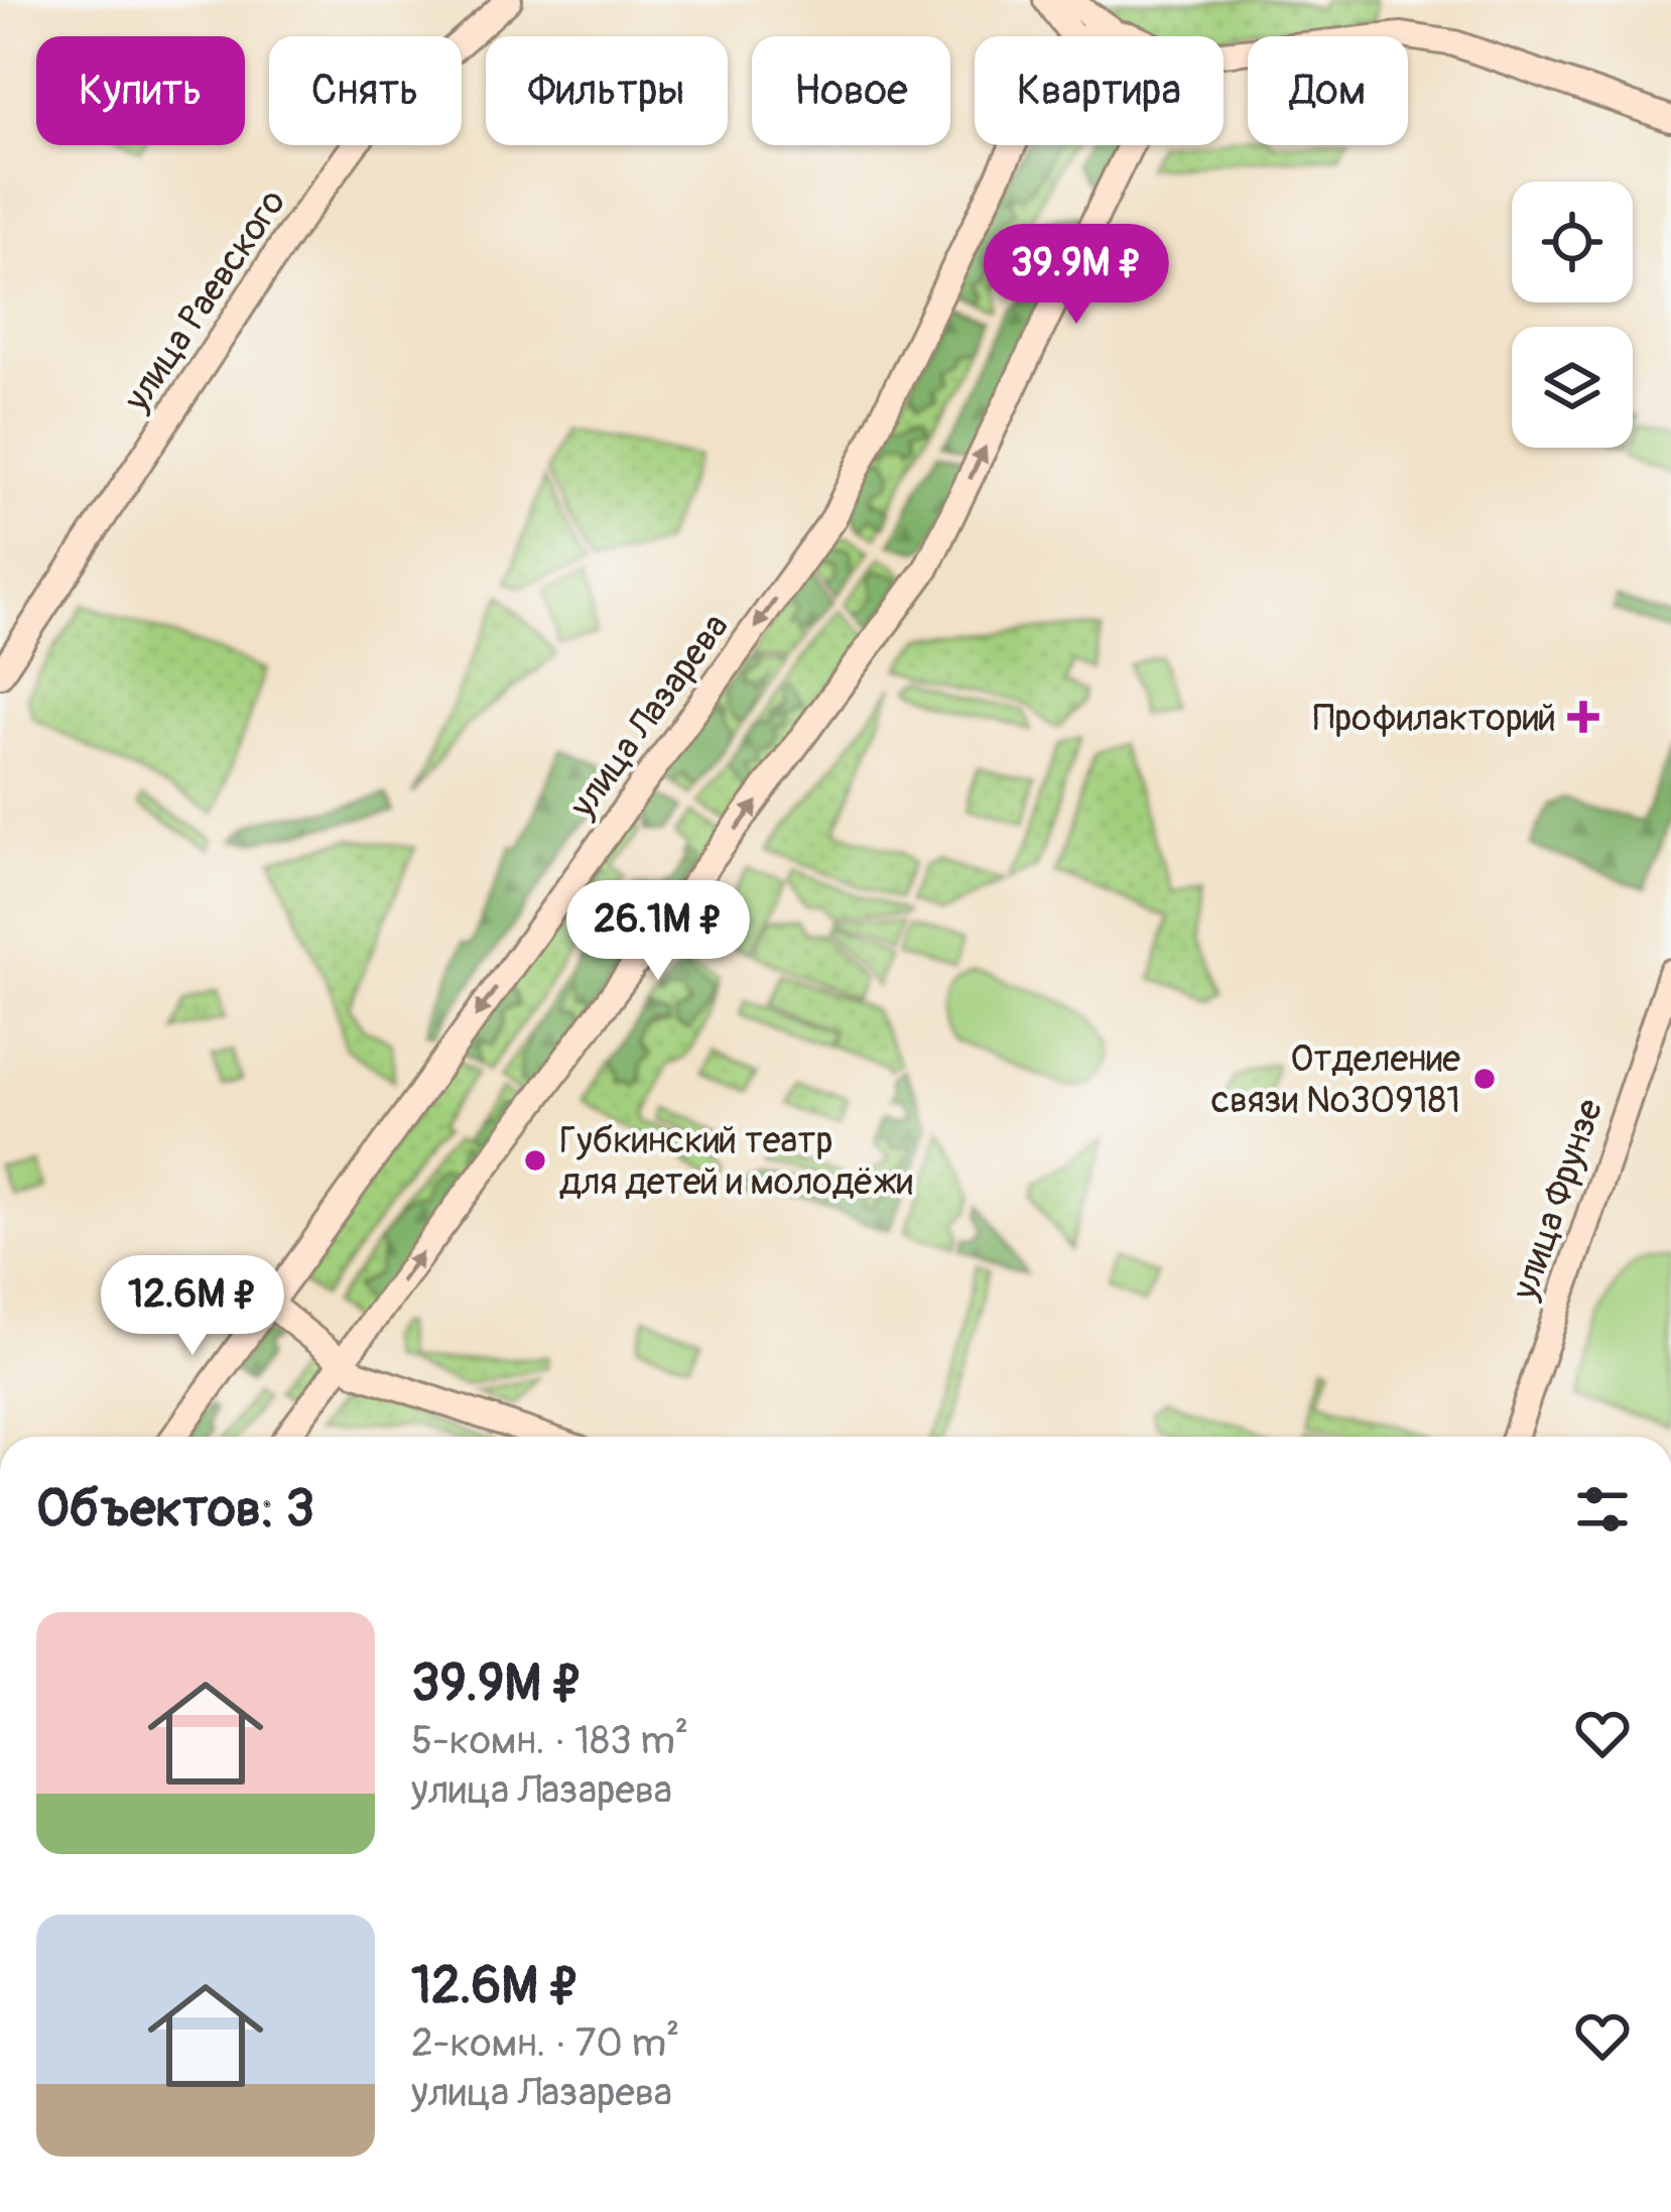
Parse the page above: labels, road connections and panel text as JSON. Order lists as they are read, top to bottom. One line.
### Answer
{"streets":{"main road":["улица Раевского","улица Лазарева","улица Фрунзе"]},"places":{"health":["Профилакторий"],"other":["Отделение связи №309181","Губкинский театр для детей и молодёжи"]},"page":{"chip":["Купить","Снять","Фильтры","Новое","Квартира","Дом"],"price":["39.9M ₽","26.1M ₽","12.6M ₽"],"heading":"Объектов: 3","list":[{"name":"39.9M ₽","note":"5-комн. · 183 m² · улица Лазарева"},{"name":"12.6M ₽","note":"2-комн. · 70 m² · улица Лазарева"}]}}
